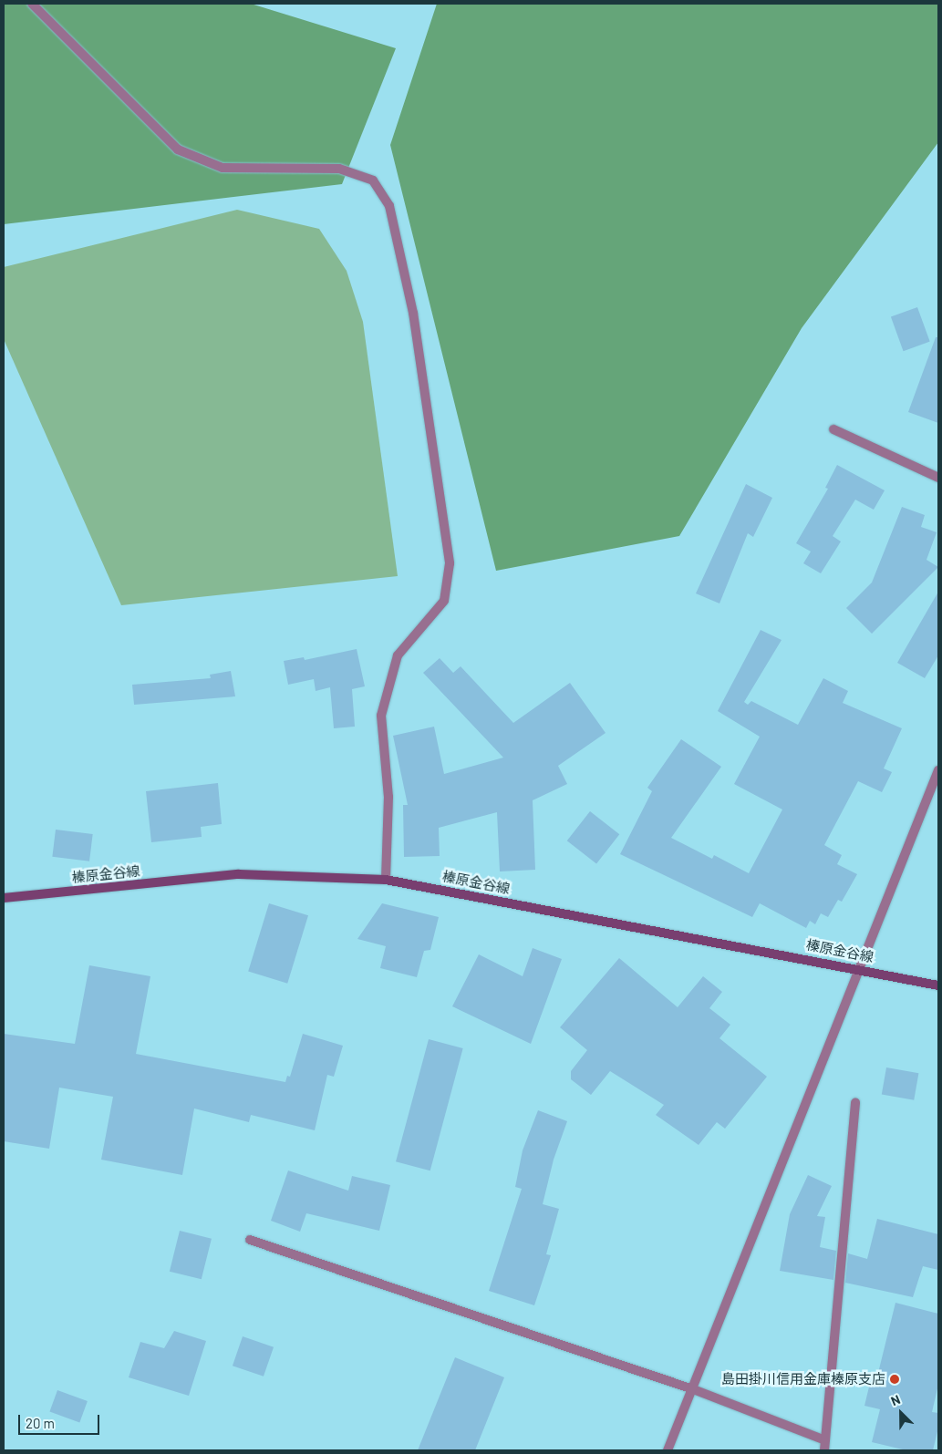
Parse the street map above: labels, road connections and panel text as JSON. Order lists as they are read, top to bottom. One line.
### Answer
{"streets":{"main road":["榛原金谷線"]},"places":["島田掛川信用金庫榛原支店"],"scale_bar":"20 m","north":"top left"}
